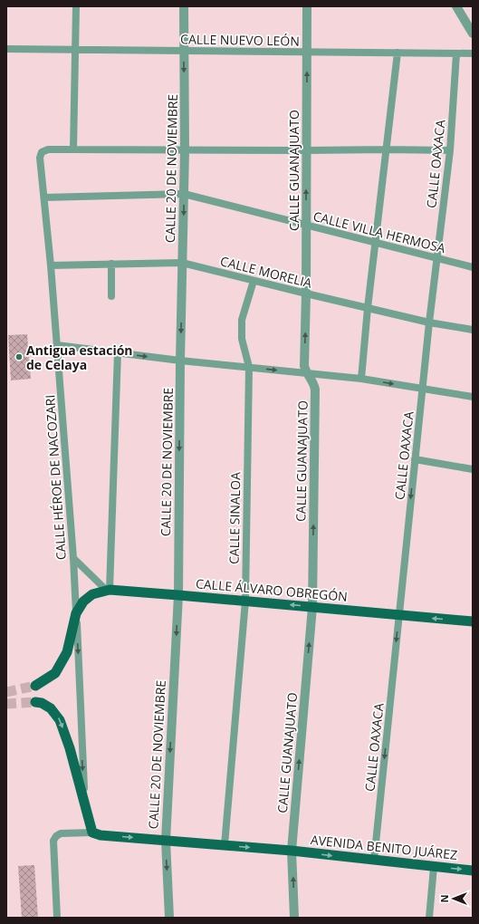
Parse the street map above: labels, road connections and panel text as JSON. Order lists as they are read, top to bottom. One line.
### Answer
{"streets":{"main road":["CALLE ÁLVARO OBREGÓN","AVENIDA BENITO JUÁREZ"],"street":["CALLE NUEVO LEÓN","CALLE OAXACA","CALLE 20 DE NOVIEMBRE","CALLE GUANAJUATO","CALLE VILLA HERMOSA","CALLE MORELIA","CALLE HÉROE DE NACOZARI","CALLE SINALOA"]},"crossings":[["CALLE NUEVO LEÓN","CALLE OAXACA"],["CALLE NUEVO LEÓN","CALLE 20 DE NOVIEMBRE"],["CALLE NUEVO LEÓN","CALLE GUANAJUATO"],["CALLE OAXACA","CALLE VILLA HERMOSA"],["CALLE OAXACA","CALLE MORELIA"],["CALLE OAXACA","CALLE ÁLVARO OBREGÓN"],["CALLE OAXACA","AVENIDA BENITO JUÁREZ"],["CALLE 20 DE NOVIEMBRE","CALLE VILLA HERMOSA"],["CALLE 20 DE NOVIEMBRE","CALLE MORELIA"],["CALLE 20 DE NOVIEMBRE","CALLE ÁLVARO OBREGÓN"],["CALLE 20 DE NOVIEMBRE","AVENIDA BENITO JUÁREZ"],["CALLE GUANAJUATO","CALLE VILLA HERMOSA"],["CALLE GUANAJUATO","CALLE MORELIA"],["CALLE GUANAJUATO","CALLE ÁLVARO OBREGÓN"],["CALLE GUANAJUATO","AVENIDA BENITO JUÁREZ"],["CALLE VILLA HERMOSA","CALLE HÉROE DE NACOZARI"],["CALLE MORELIA","CALLE HÉROE DE NACOZARI"],["CALLE MORELIA","CALLE SINALOA"],["CALLE HÉROE DE NACOZARI","CALLE ÁLVARO OBREGÓN"],["CALLE SINALOA","CALLE ÁLVARO OBREGÓN"],["CALLE SINALOA","AVENIDA BENITO JUÁREZ"]],"one_way":["CALLE OAXACA","CALLE GUANAJUATO","AVENIDA BENITO JUÁREZ"],"places":["Antigua estación de Celaya"],"north":"left"}
